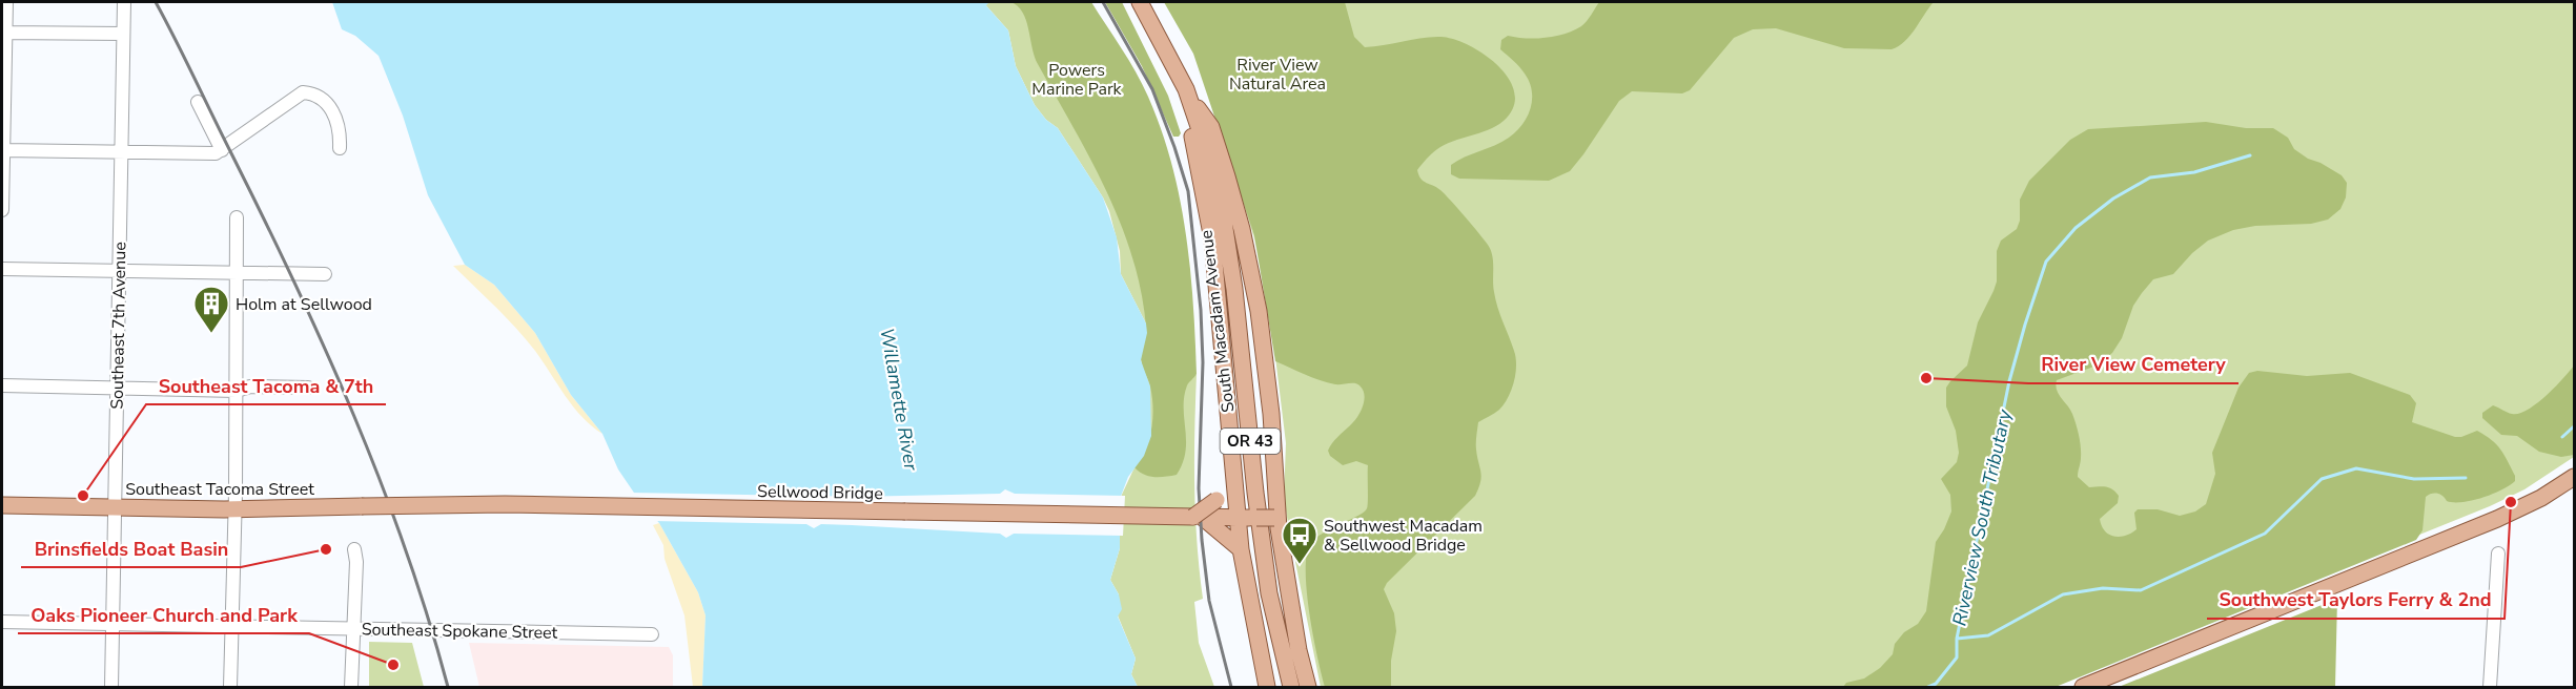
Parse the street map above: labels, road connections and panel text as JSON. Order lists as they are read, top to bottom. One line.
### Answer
{"streets":{"main road":["South Macadam Avenue","OR 43","Southeast Tacoma Street","Sellwood Bridge"],"street":["Southeast 7th Avenue","Southeast Spokane Street"]},"crossings":[["Southeast 7th Avenue","Southeast Tacoma Street"],["Southeast 7th Avenue","Southeast Spokane Street"],["Southeast Tacoma Street","Sellwood Bridge"]],"water":["Willamette River","Riverview South Tributary"],"parks":["River View Natural Area","Powers Marine Park"],"places":{"building":["Holm at Sellwood"],"other":["River View Cemetery","Southeast Tacoma & 7th","Southwest Taylors Ferry & 2nd","Brinsfields Boat Basin","Oaks Pioneer Church and Park"],"bus stop":["Southwest Macadam & Sellwood Bridge"]}}
